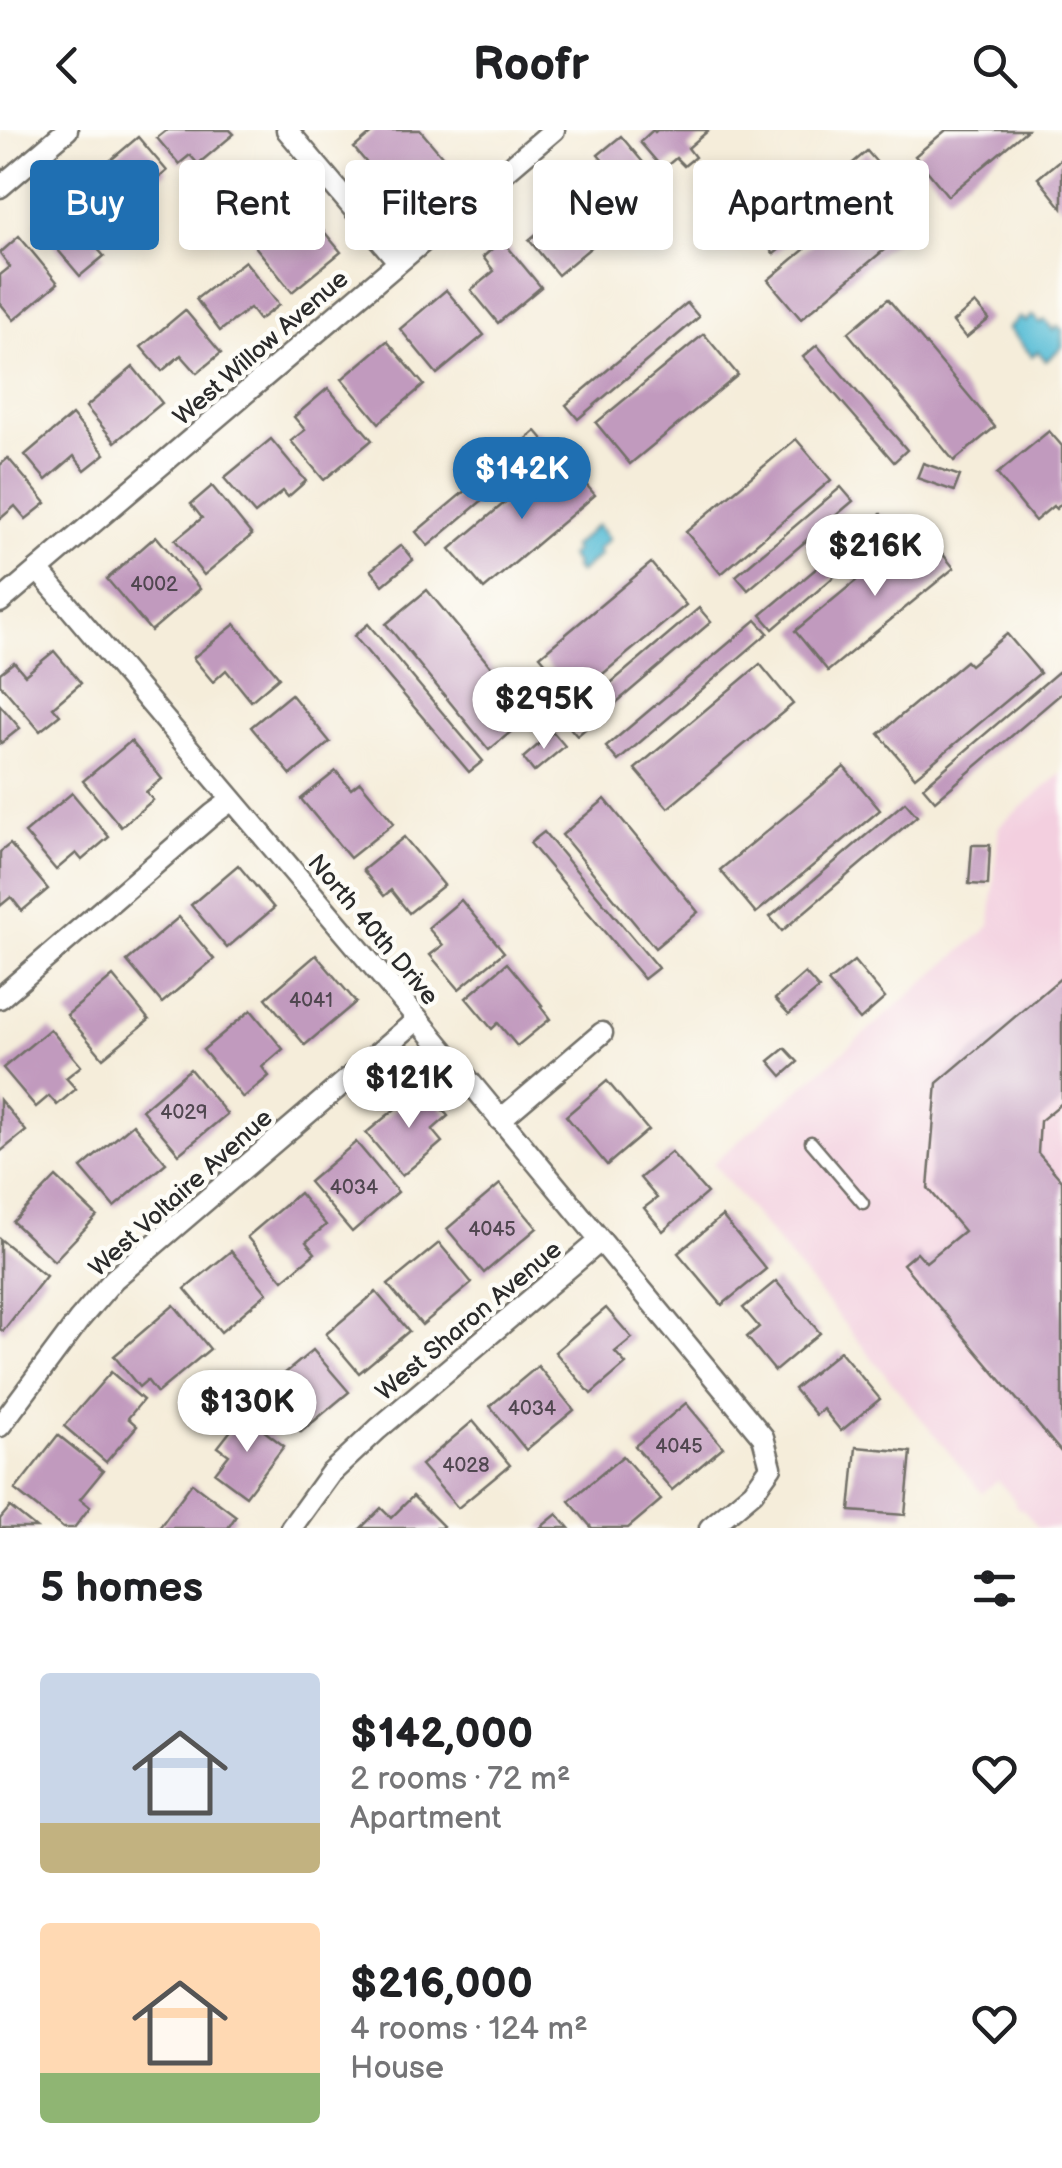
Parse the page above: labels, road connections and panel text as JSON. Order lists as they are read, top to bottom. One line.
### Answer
{"streets":{"street":["West Willow Avenue","North 40th Drive","West Voltaire Avenue","West Sharon Avenue"]},"crossings":[["West Willow Avenue","North 40th Drive"],["North 40th Drive","West Voltaire Avenue"],["North 40th Drive","West Sharon Avenue"]],"house_numbers":["4002","4041","4029","4034","4045","4034","4045","4028"],"page":{"header":"Roofr","chip":["Buy","Rent","Filters","New","Apartment"],"price":["$142K","$216K","$295K","$121K","$130K"],"heading":"5 homes","list":[{"name":"$142,000","note":"2 rooms · 72 m² · Apartment"},{"name":"$216,000","note":"4 rooms · 124 m² · House"}]}}
